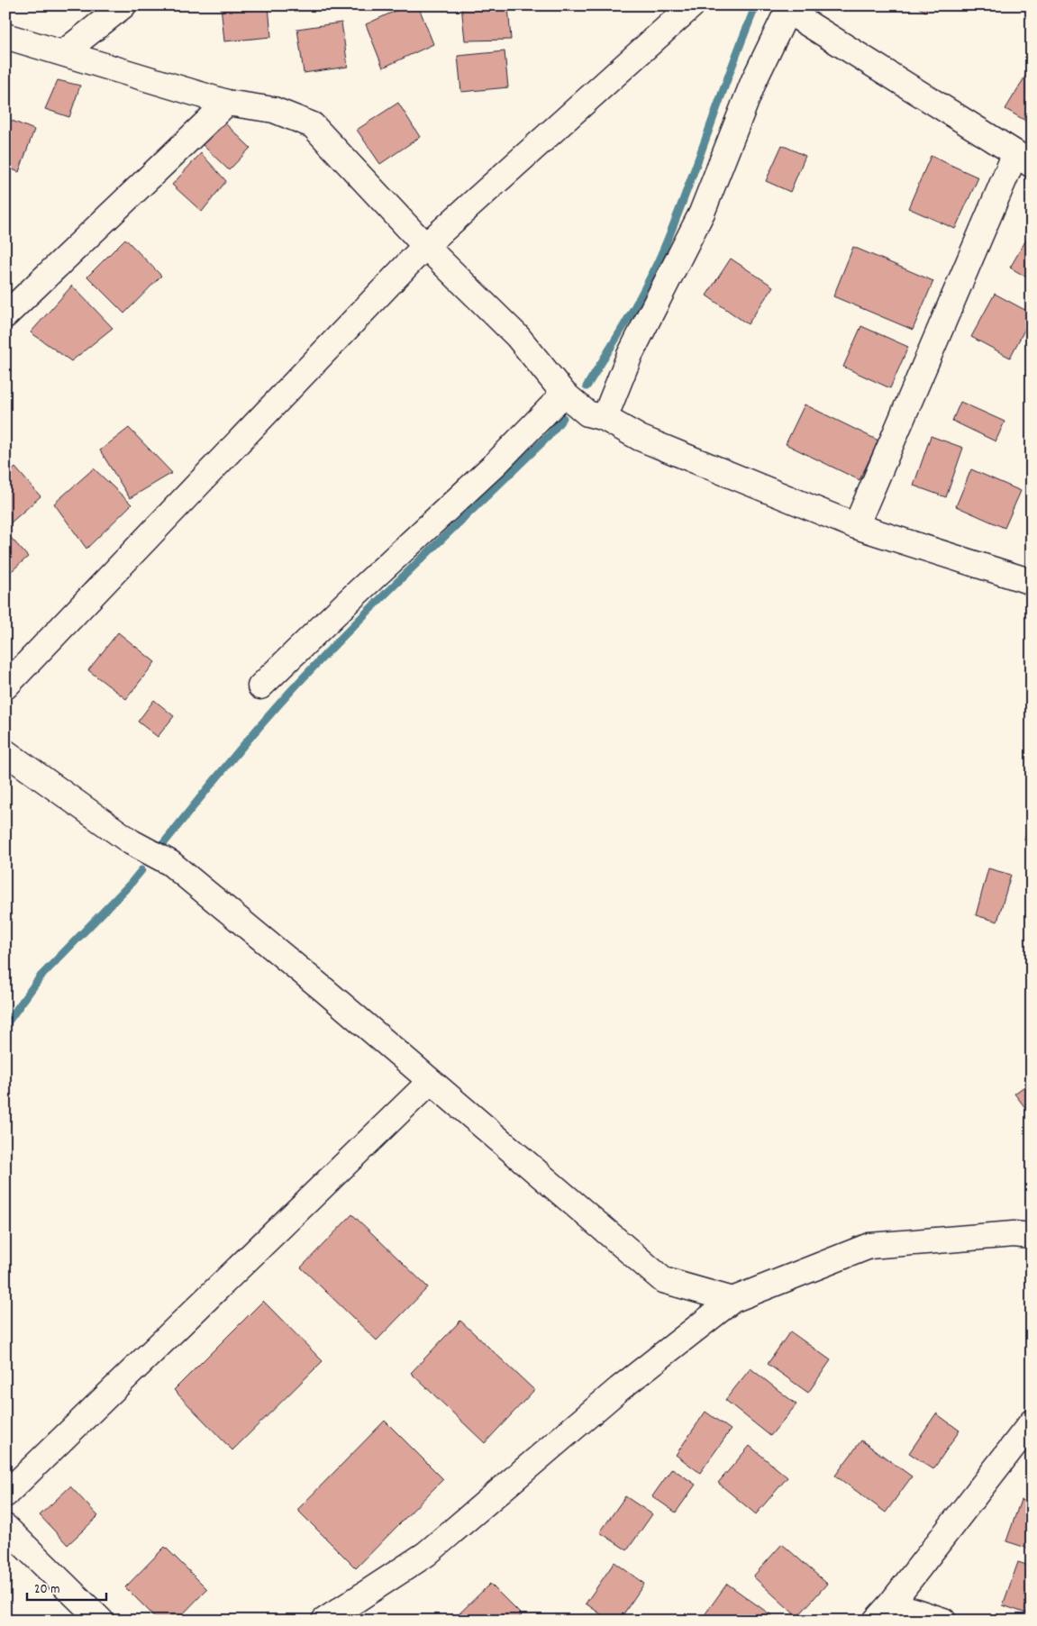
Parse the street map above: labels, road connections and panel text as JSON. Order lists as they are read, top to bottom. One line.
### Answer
{"scale_bar":"20 m"}
